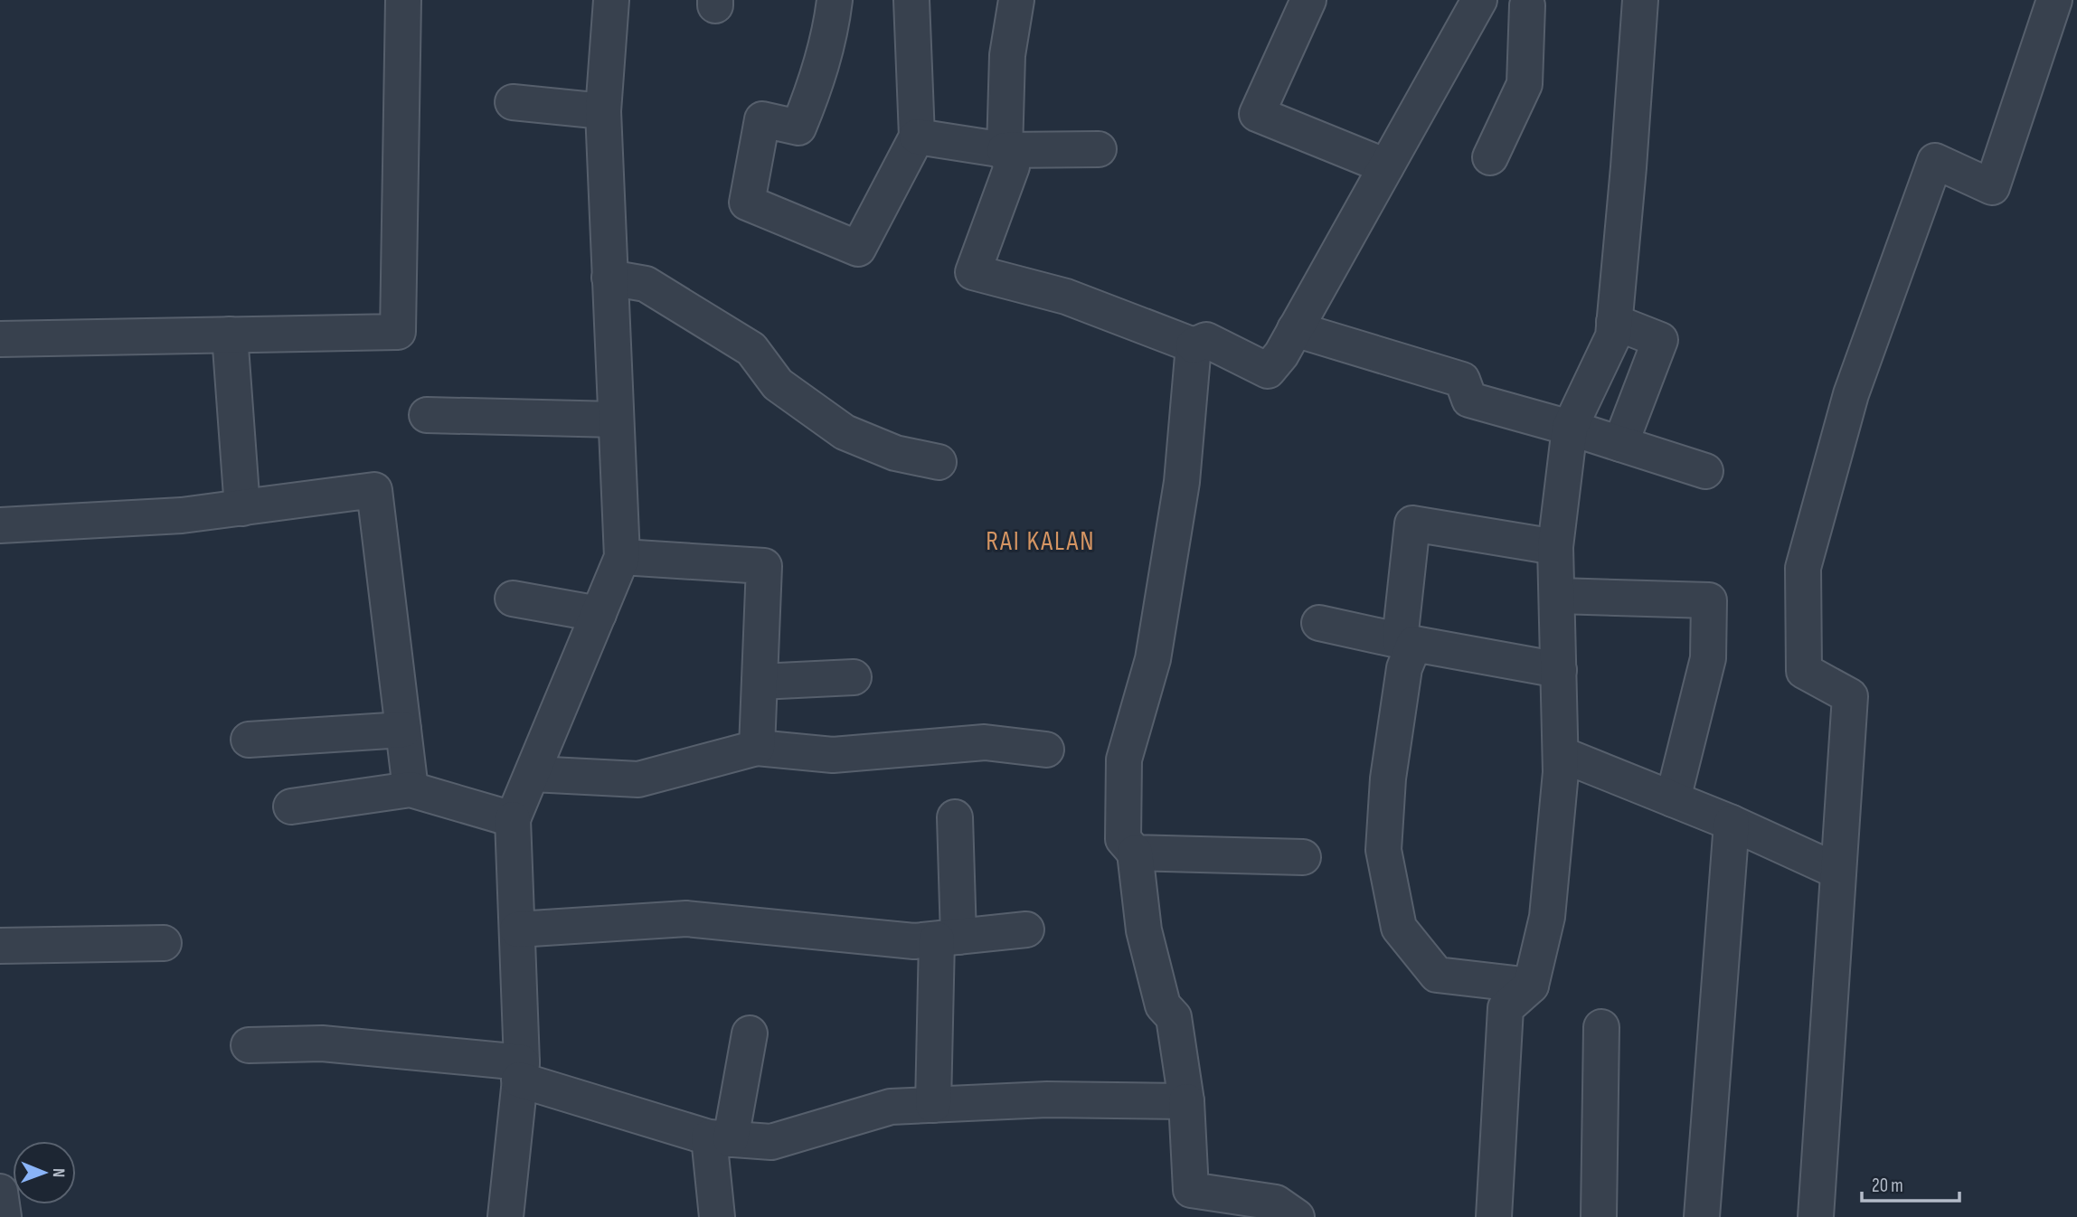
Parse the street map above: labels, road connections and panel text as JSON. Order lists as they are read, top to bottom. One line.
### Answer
{"districts":["RAI KALAN"],"scale_bar":"20 m","north":"right"}
